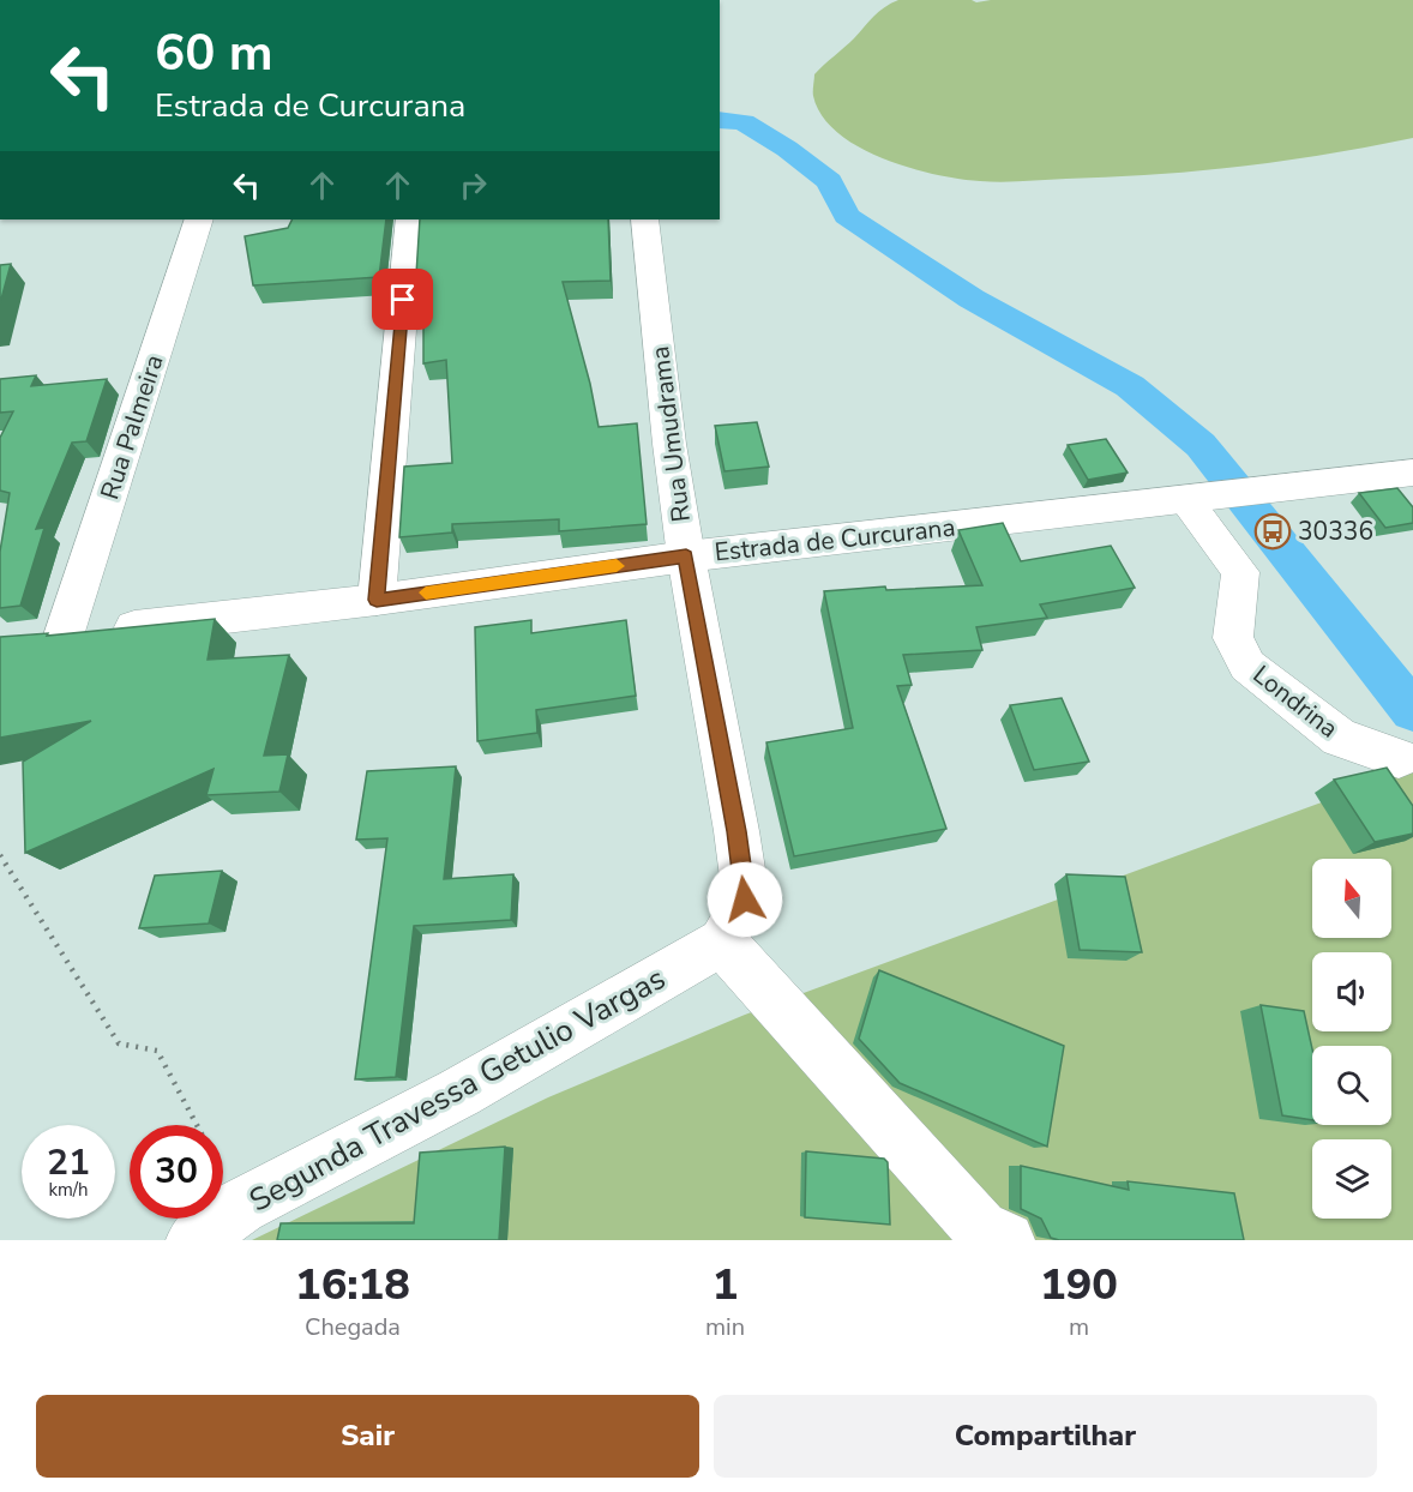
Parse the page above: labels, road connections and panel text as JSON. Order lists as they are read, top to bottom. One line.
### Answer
{"streets":{"street":["Rua Palmeira","Rua Umudrama","Estrada de Curcurana","Londrina","Segunda Travessa Getulio Vargas"]},"crossings":[["Rua Palmeira","Estrada de Curcurana"],["Rua Umudrama","Estrada de Curcurana"],["Rua Umudrama","Segunda Travessa Getulio Vargas"],["Estrada de Curcurana","Londrina"]],"places":{"bus stop":["30336"]},"north":"top","page":{"turn":["60 m","Estrada de Curcurana"],"speed":"21 km/h","limit":"30","eta":["16:18","Chegada","1","min","190","m"],"buttons":["Sair","Compartilhar"]}}
